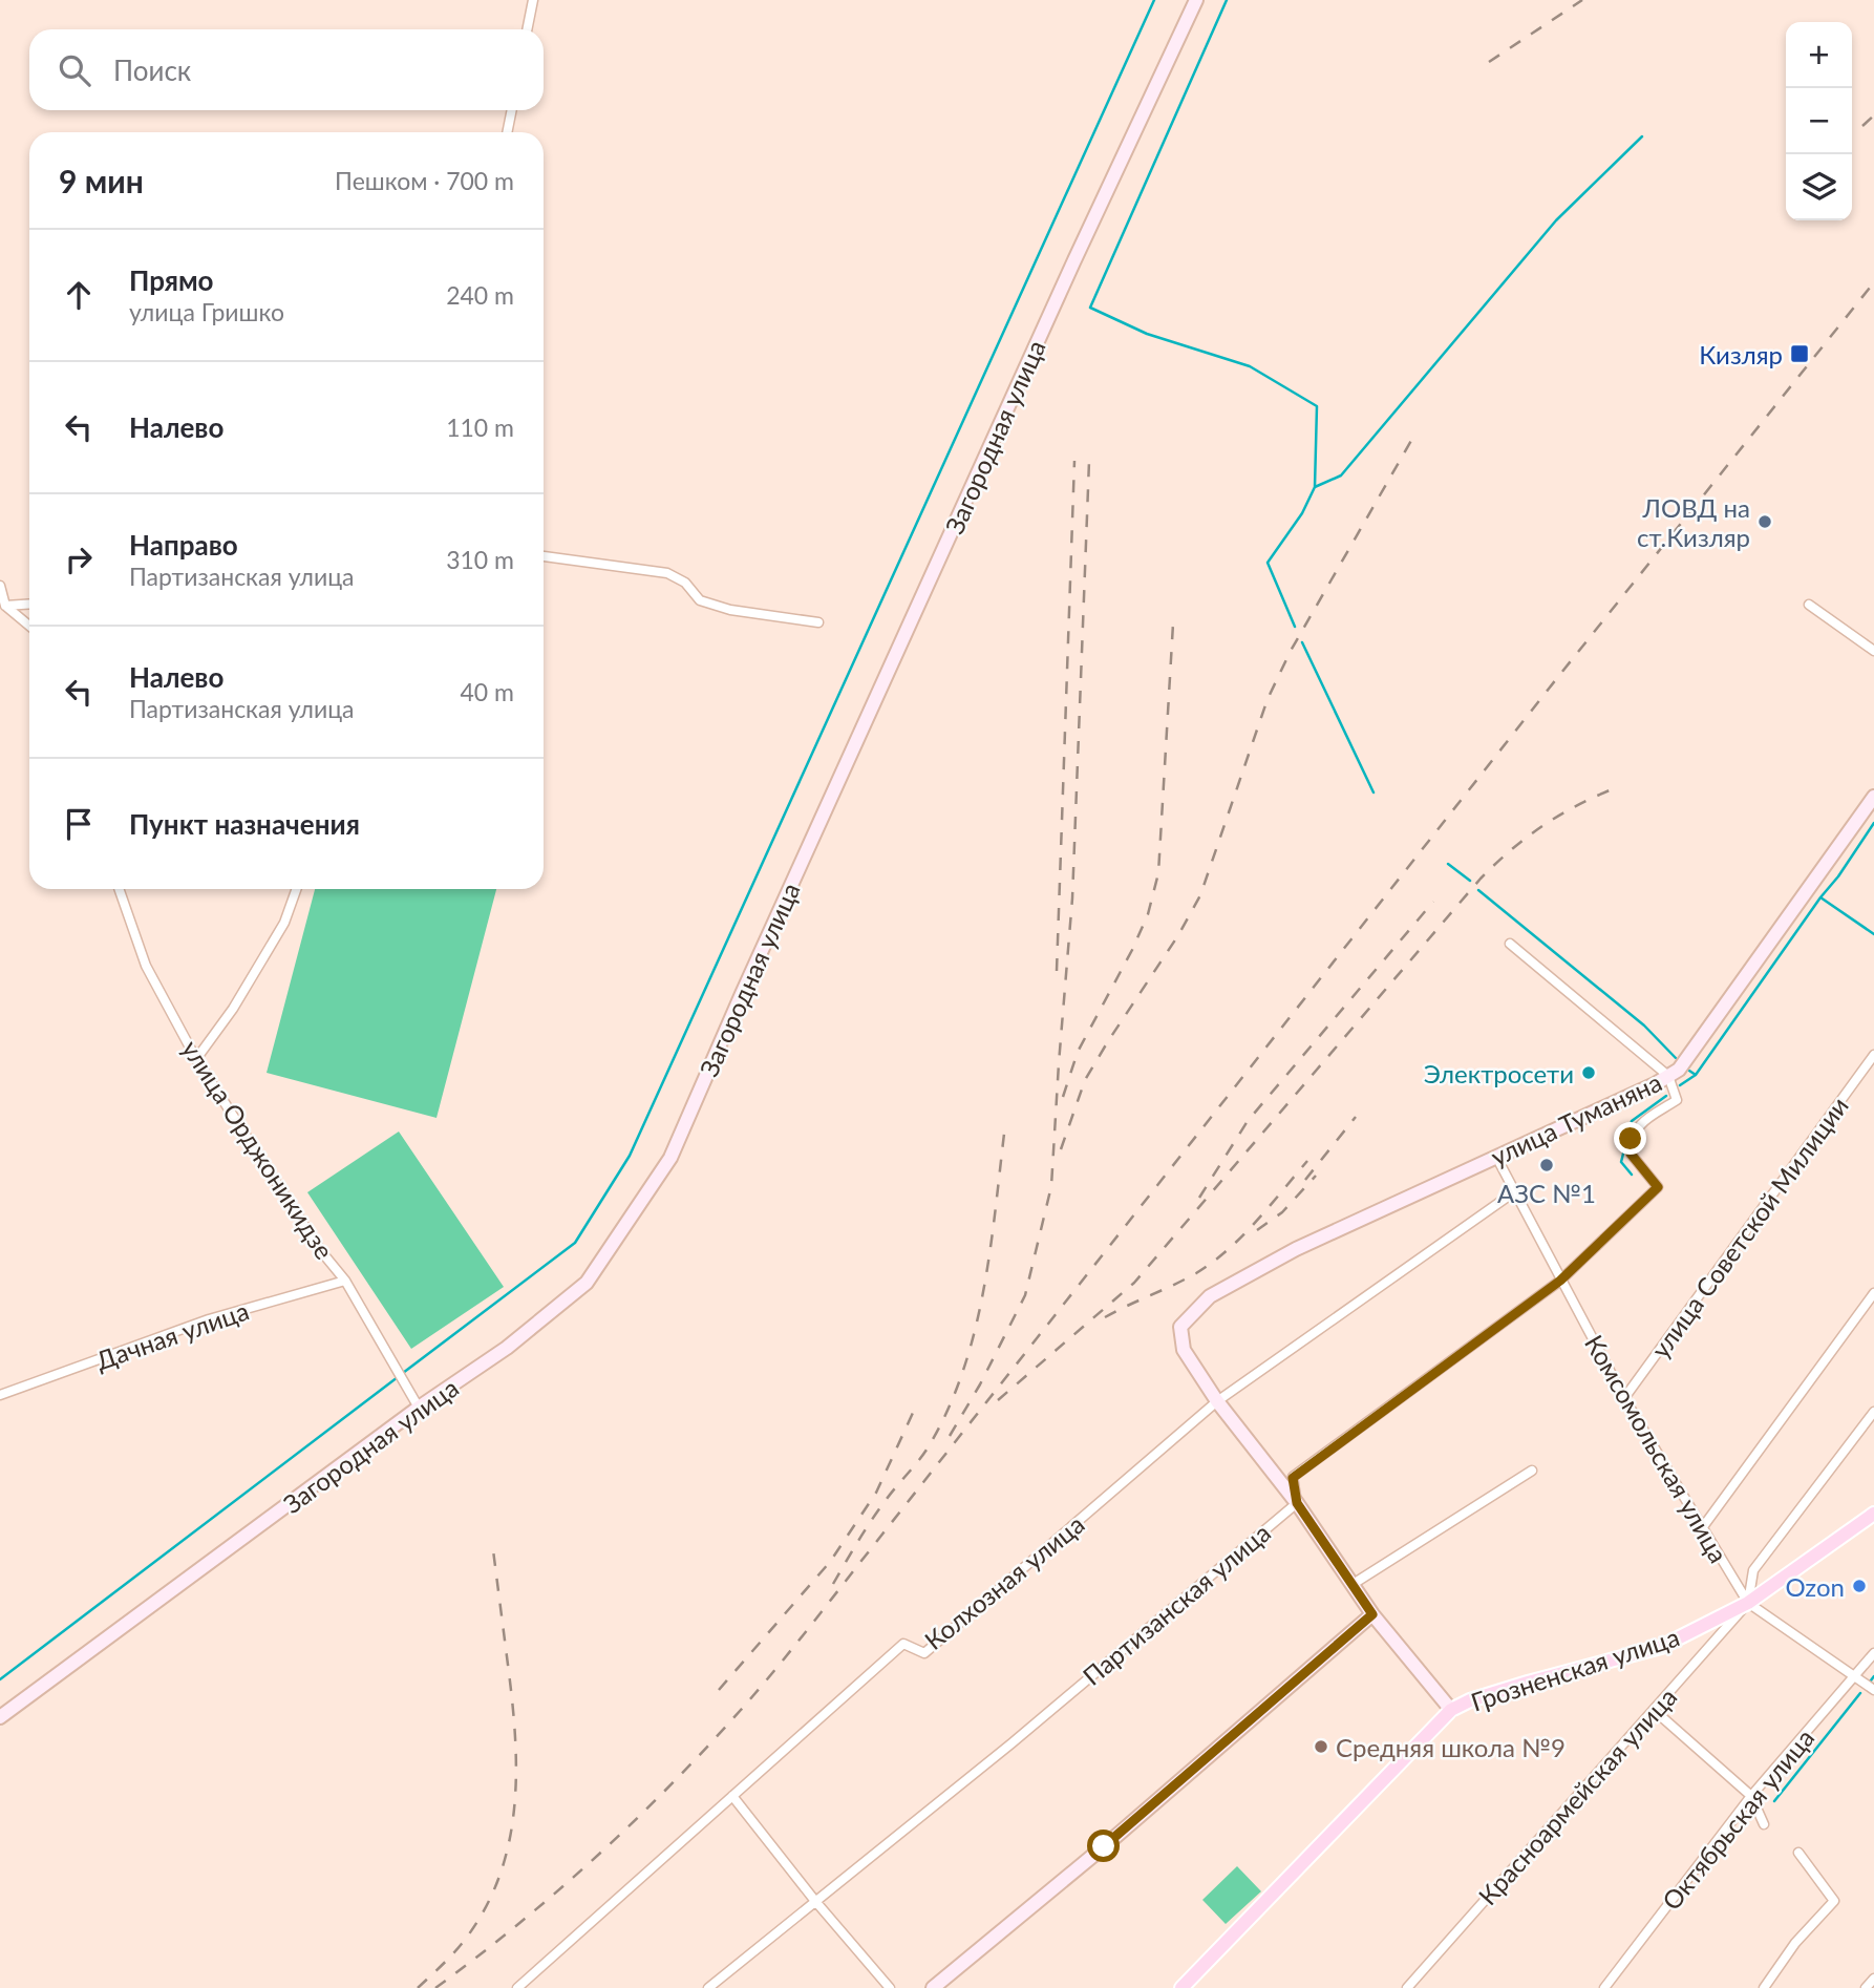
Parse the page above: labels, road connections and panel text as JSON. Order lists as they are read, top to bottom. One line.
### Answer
{"streets":{"main road":["Загородная улица","улица Туманяна","Грозненская улица"],"street":["улица Орджоникидзе","улица Советской Милиции","Дачная улица","Комсомольская улица","Колхозная улица","Партизанская улица","Красноармейская улица","Октябрьская улица"]},"crossings":[["Загородная улица","улица Орджоникидзе"],["улица Туманяна","Комсомольская улица"],["улица Туманяна","Колхозная улица"],["улица Орджоникидзе","Дачная улица"],["улица Советской Милиции","Комсомольская улица"],["Комсомольская улица","Колхозная улица"],["Комсомольская улица","Грозненская улица"],["Комсомольская улица","Красноармейская улица"],["Комсомольская улица","Октябрьская улица"],["Грозненская улица","Красноармейская улица"]],"places":{"transit":["Кизляр"],"other":["ЛОВД на ст.Кизляр","Электросети","АЗС №1","Ozon","Средняя школа №9"]},"page":{"map_buttons":["+","−"],"search":"Поиск","heading":["9 мин","Пешком · 700 m"],"list":[["Прямо","улица Гришко","240 m"],["Налево","110 m"],["Направо","Партизанская улица","310 m"],["Налево","Партизанская улица","40 m"],"Пункт назначения"]}}
